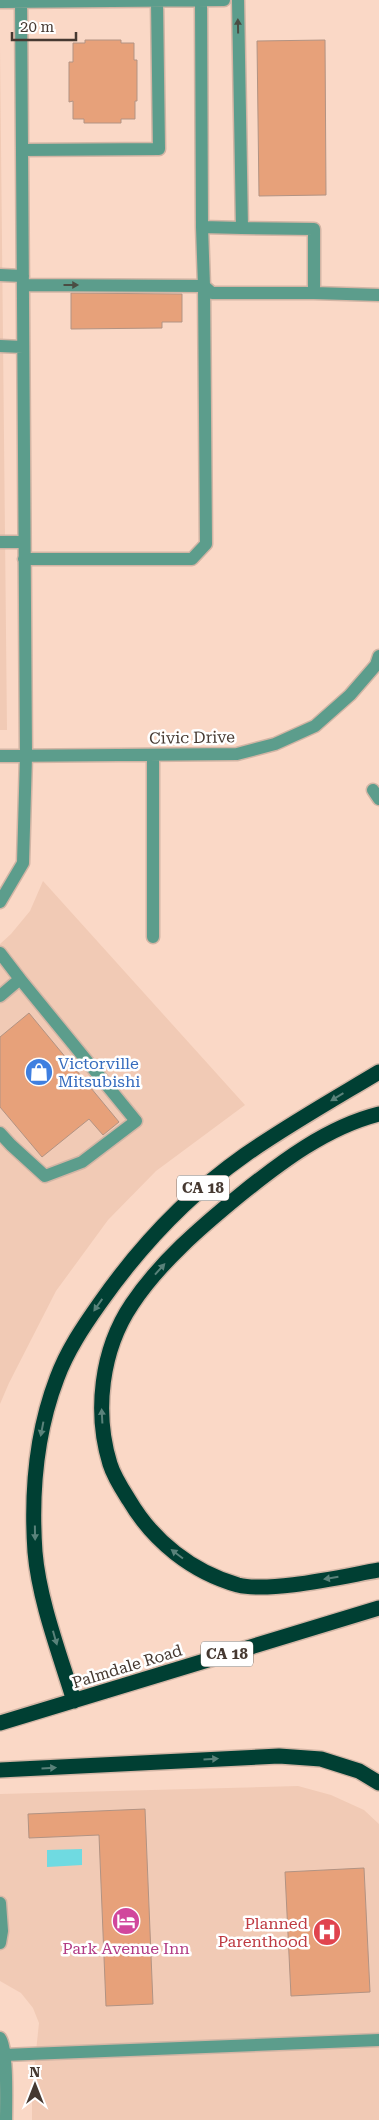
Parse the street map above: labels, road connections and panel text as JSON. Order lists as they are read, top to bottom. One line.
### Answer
{"streets":{"highway":["CA 18","Palmdale Road"],"street":["Civic Drive"]},"crossings":[["CA 18","Palmdale Road"]],"places":{"shop":["Victorville Mitsubishi"],"hotel":["Park Avenue Inn"],"hospital":["Planned Parenthood"]},"scale_bar":"20 m","north":"top"}
